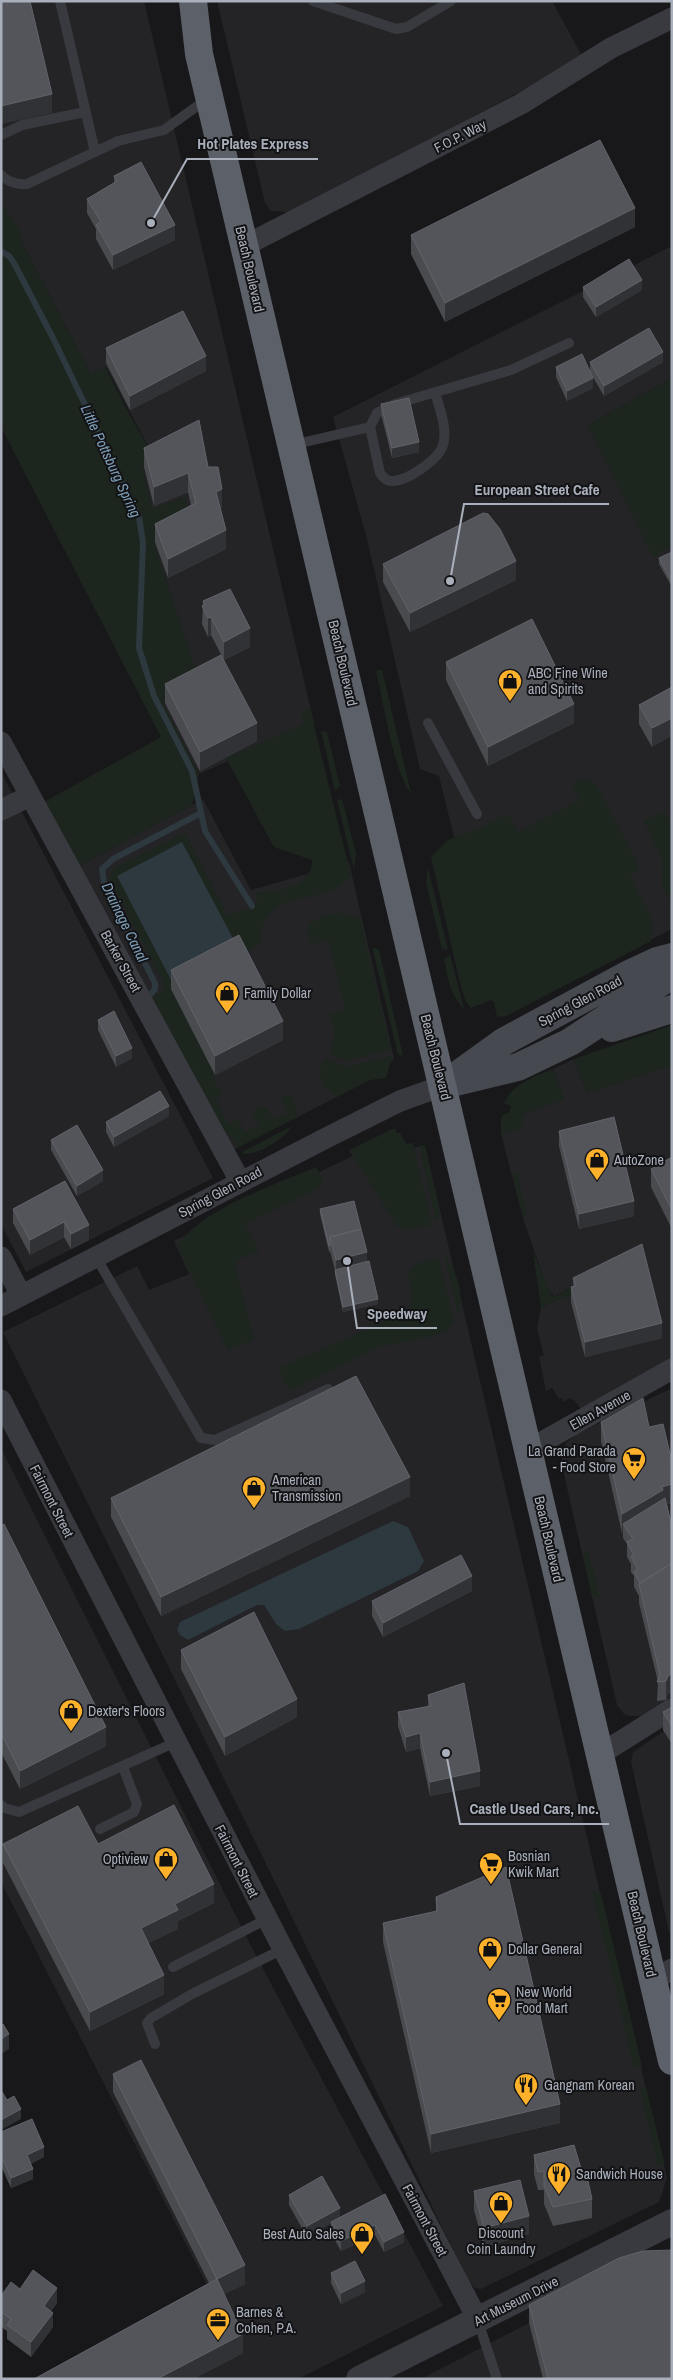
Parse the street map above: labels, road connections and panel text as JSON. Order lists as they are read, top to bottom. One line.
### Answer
{"streets":{"highway":["Beach Boulevard"],"main road":["Spring Glen Road"],"street":["F.O.P. Way","Barker Street","Ellen Avenue","Fairmont Street","Art Museum Drive"]},"crossings":[["F.O.P. Way","Beach Boulevard"],["Beach Boulevard","Spring Glen Road"],["Beach Boulevard","Ellen Avenue"],["Barker Street","Spring Glen Road"],["Fairmont Street","Art Museum Drive"]],"water":["Little Pottsburg Spring","Drainage Canal"],"places":{"other":["Hot Plates Express","European Street Cafe","Speedway","Castle Used Cars, Inc."],"shop":["ABC Fine Wine and Spirits","Family Dollar","AutoZone","American Transmission","Dexter's Floors","Optiview","Dollar General","Discount Coin Laundry","Best Auto Sales"],"supermarket":["La Grand Parada - Food Store","Bosnian Kwik Mart","New World Food Mart"],"restaurant":["Gangnam Korean","Sandwich House"],"office":["Barnes & Cohen, P.A."]}}
